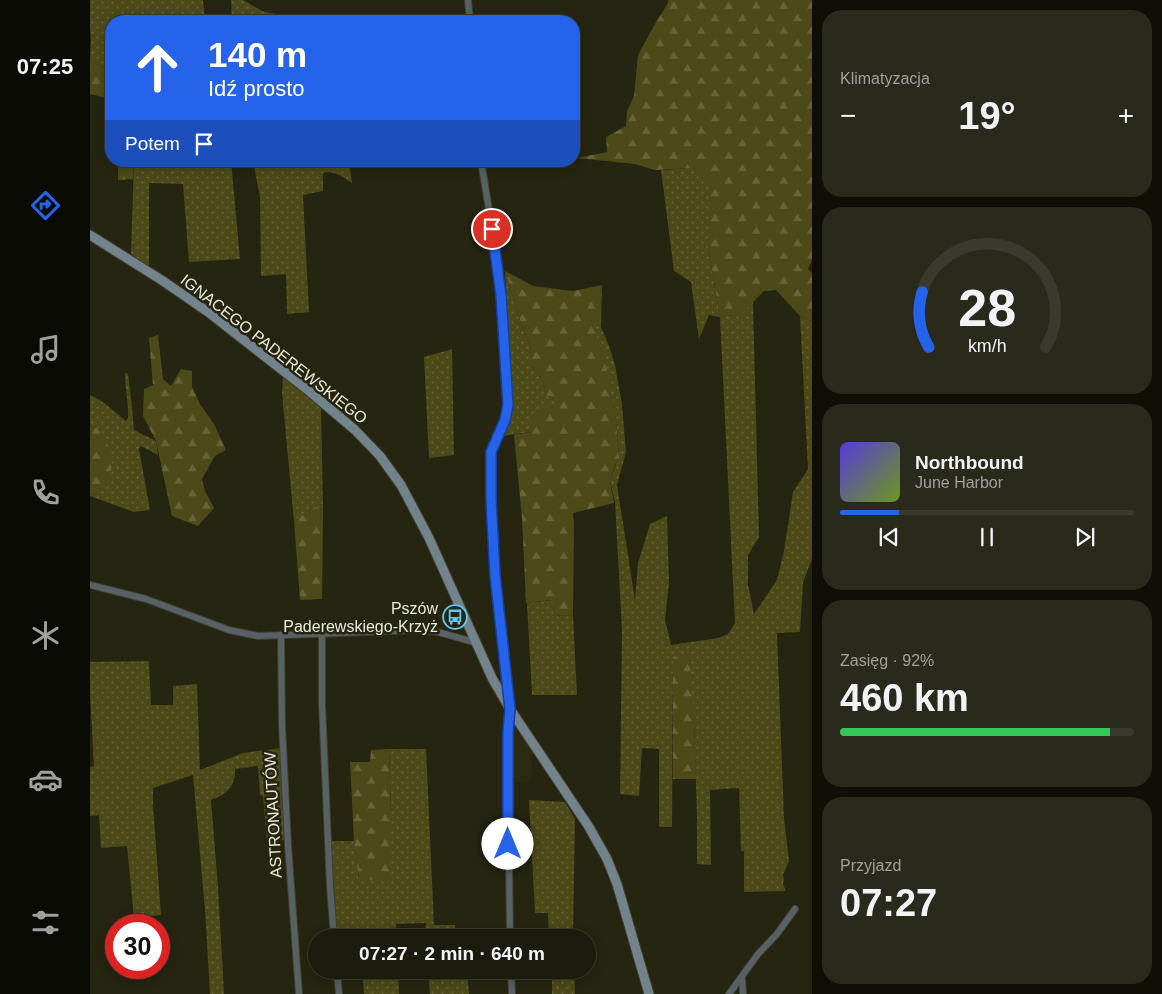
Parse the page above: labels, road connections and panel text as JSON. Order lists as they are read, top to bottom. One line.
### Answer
{"streets":{"street":["IGNACEGO PADEREWSKIEGO","ASTRONAUTÓW"]},"places":{"bus stop":["Pszów Paderewskiego-Krzyż"]},"page":{"tabs":"07:25","tile":["Klimatyzacja",["Zasięg · 92%","460 km"],["Przyjazd","07:27"]],"turn":["140 m","Idź prosto"],"heat":["−","19°","+"],"then":"Potem","song":["Northbound","June Harbor"],"limit":"30","trip":"07:27 · 2 min · 640 m","gauge":["28","km/h"]}}
